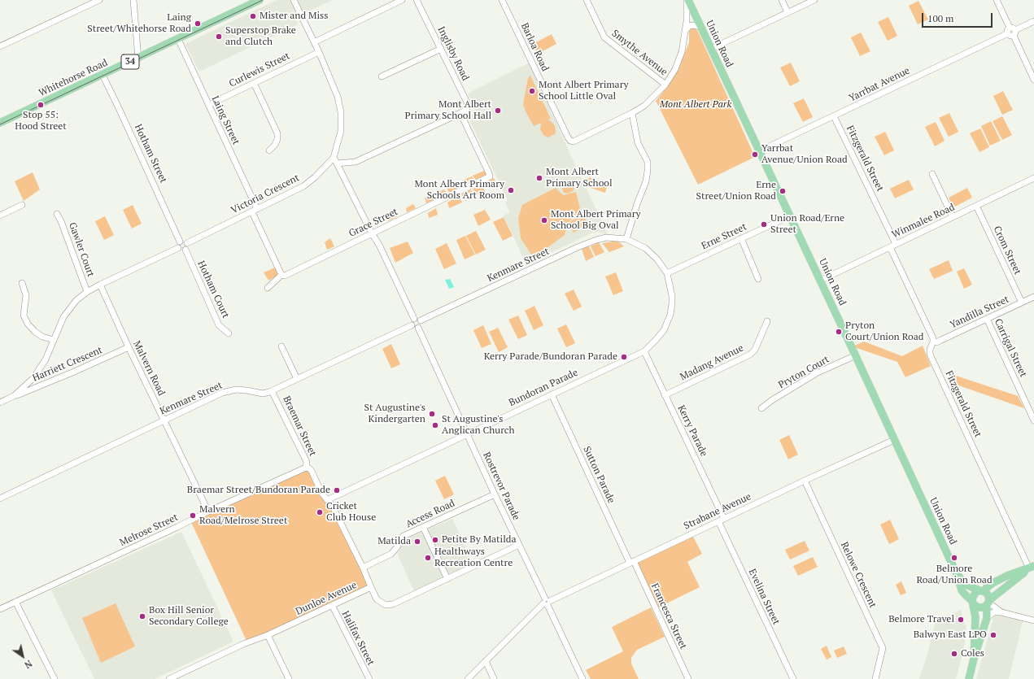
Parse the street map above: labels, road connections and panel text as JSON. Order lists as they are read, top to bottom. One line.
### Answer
{"streets":{"main road":["Union Road","34","Whitehorse Road"],"street":["Barloa Road","Smythe Avenue","Inglisby Road","Curlewis Street","Yarrbat Avenue","Laing Street","Hotham Street","Fitzgerald Street","Victoria Crescent","Winmalee Road","Grace Street","Erne Street","Gawler Court","Crom Street","Kenmare Street","Hotham Court","Yandilla Street","Carrigal Street","Madang Avenue","Harriett Crescent","Malvern Road","Pryton Court","Bundoran Parade","Braemar Street","Kerry Parade","Sutton Parade","Rostrevor Parade","Strabane Avenue","Access Road","Melrose Street","Relowe Crescent","Evelina Street","Dunloe Avenue","Francesca Street","Halifax Street"]},"crossings":[["Union Road","Yarrbat Avenue"],["Union Road","Winmalee Road"],["Union Road","Erne Street"],["Union Road","Pryton Court"],["Union Road","Strabane Avenue"],["Inglisby Road","Grace Street"],["Curlewis Street","Laing Street"],["Curlewis Street","Victoria Crescent"],["Whitehorse Road","Laing Street"],["Whitehorse Road","Hotham Street"],["Yarrbat Avenue","Fitzgerald Street"],["Laing Street","Victoria Crescent"],["Laing Street","Grace Street"],["Hotham Street","Victoria Crescent"],["Hotham Street","Hotham Court"],["Fitzgerald Street","Winmalee Road"],["Fitzgerald Street","Yandilla Street"],["Victoria Crescent","Hotham Court"],["Winmalee Road","Crom Street"],["Crom Street","Yandilla Street"],["Kenmare Street","Malvern Road"],["Kenmare Street","Braemar Street"],["Kenmare Street","Rostrevor Parade"],["Yandilla Street","Carrigal Street"],["Madang Avenue","Kerry Parade"],["Harriett Crescent","Malvern Road"],["Malvern Road","Melrose Street"],["Bundoran Parade","Braemar Street"],["Bundoran Parade","Kerry Parade"],["Bundoran Parade","Sutton Parade"],["Bundoran Parade","Rostrevor Parade"],["Braemar Street","Access Road"],["Braemar Street","Melrose Street"],["Braemar Street","Dunloe Avenue"],["Kerry Parade","Strabane Avenue"],["Kerry Parade","Evelina Street"],["Sutton Parade","Strabane Avenue"],["Sutton Parade","Francesca Street"],["Rostrevor Parade","Strabane Avenue"],["Rostrevor Parade","Access Road"],["Rostrevor Parade","Dunloe Avenue"],["Strabane Avenue","Relowe Crescent"],["Strabane Avenue","Evelina Street"],["Strabane Avenue","Francesca Street"],["Dunloe Avenue","Halifax Street"]],"parks":["Mont Albert Park"],"places":["Mister and Miss","Laing Street/Whitehorse Road","Superstop Brake and Clutch","Mont Albert Primary School Little Oval","Stop 55: Hood Street","Mont Albert Primary School Hall","Yarrbat Avenue/Union Road","Mont Albert Primary School","Mont Albert Primary Schools Art Room","Erne Street/Union Road","Mont Albert Primary School Big Oval","Union Road/Erne Street","Pryton Court/Union Road","Kerry Parade/Bundoran Parade","St Augustine's Kindergarten","St Augustine's Anglican Church","Braemar Street/Bundoran Parade","Cricket Club House","Malvern Road/Melrose Street","Petite By Matilda","Matilda","Healthways Recreation Centre","Belmore Road/Union Road","Box Hill Senior Secondary College","Belmore Travel","Balwyn East LPO","Coles"],"scale_bar":"100 m","north":"bottom right"}
